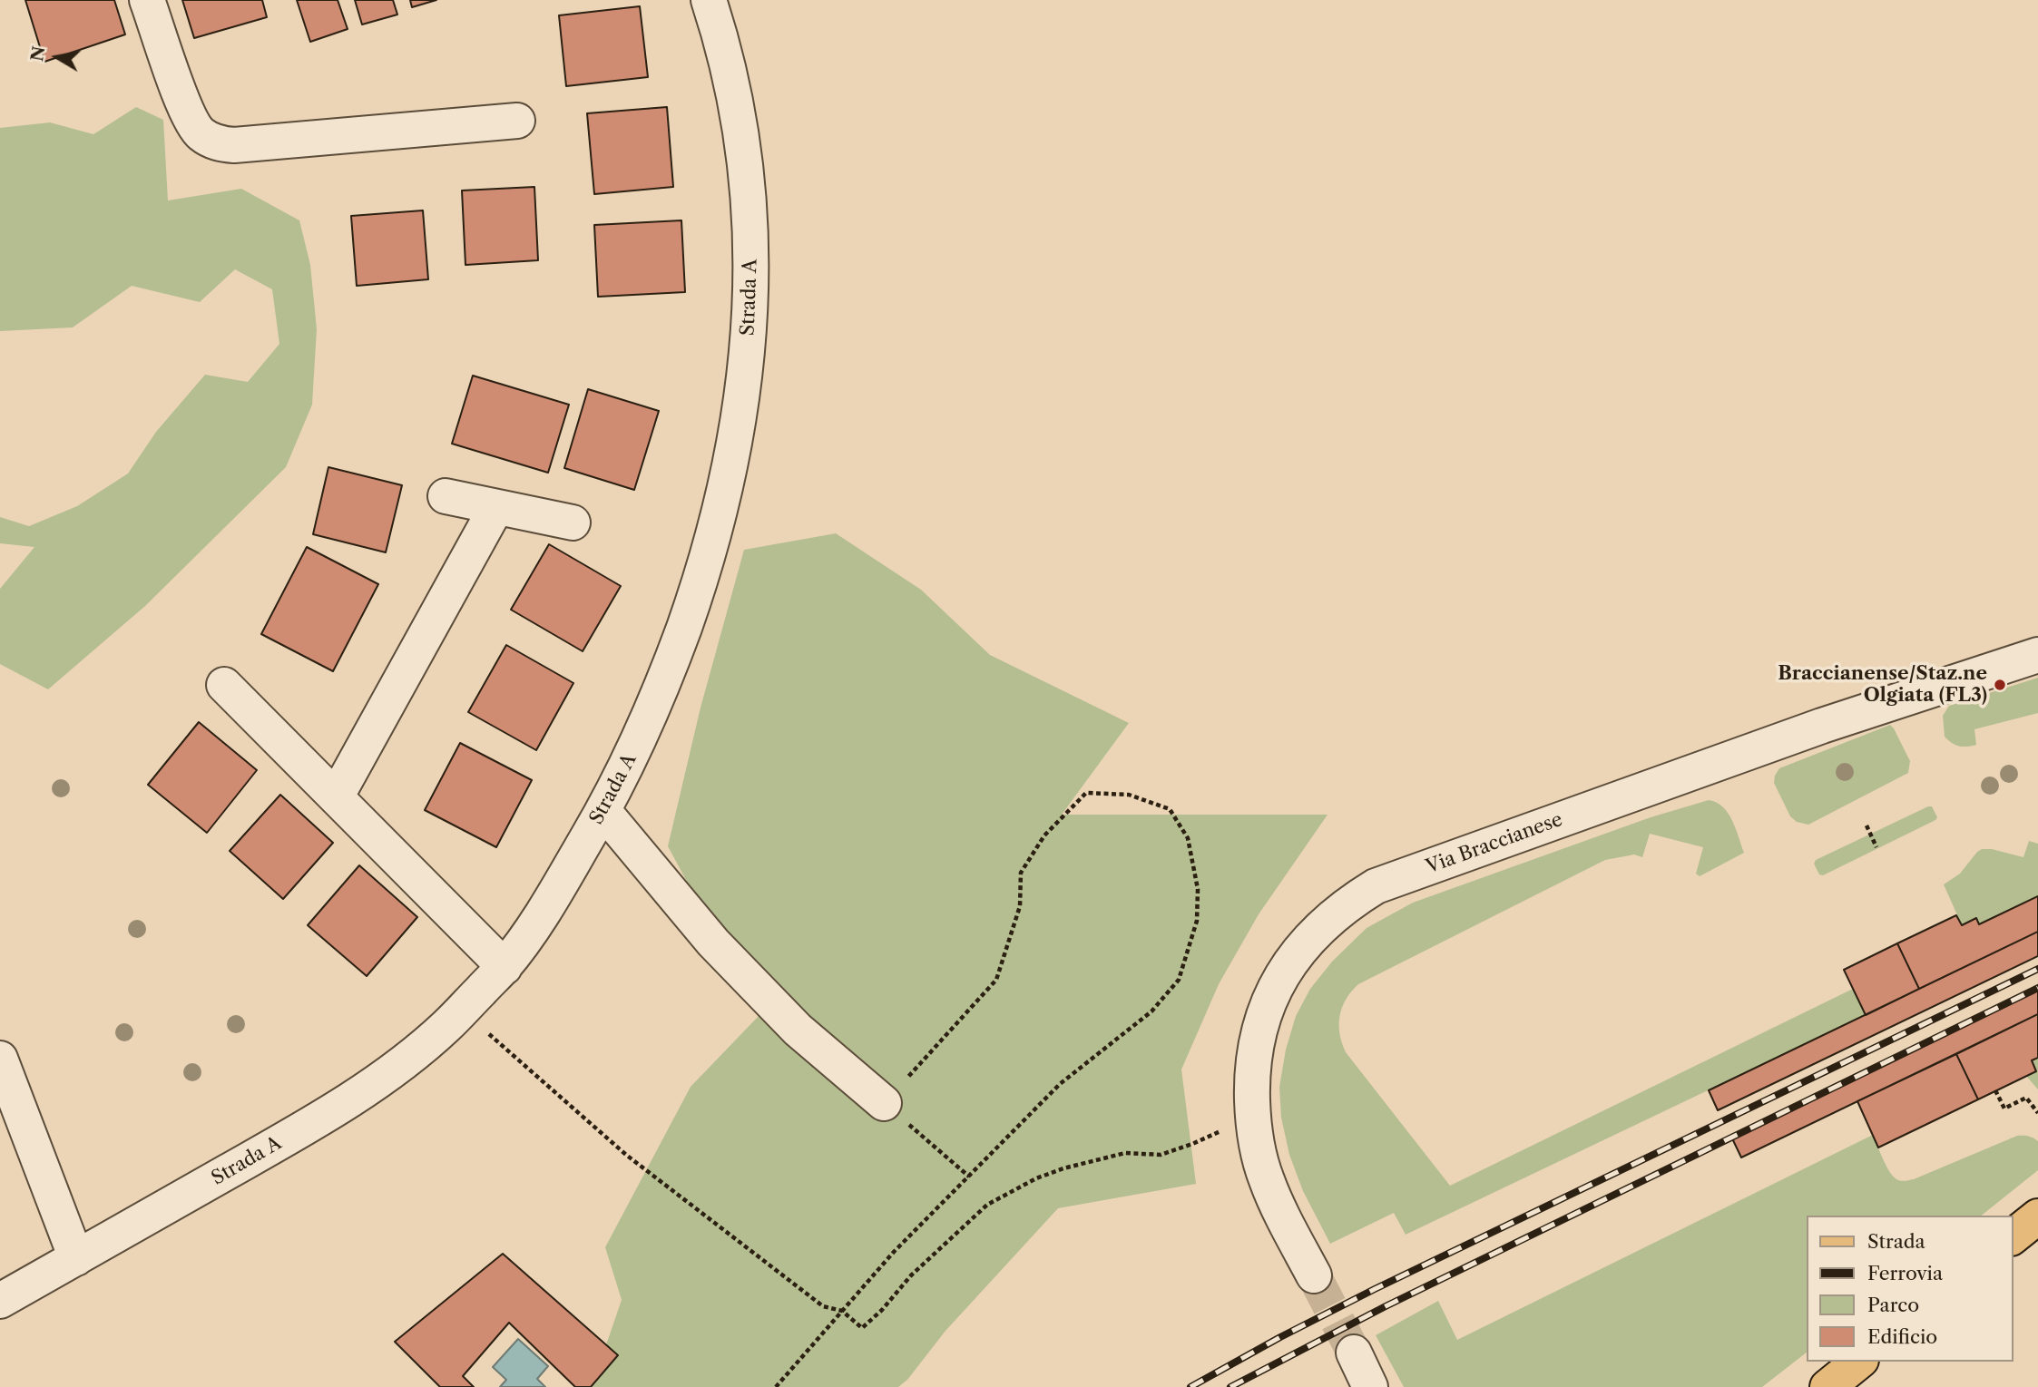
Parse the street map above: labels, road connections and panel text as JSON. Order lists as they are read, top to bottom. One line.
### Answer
{"streets":{"street":["Strada A","Via Braccianese"]},"places":["Braccianense/Staz.ne Olgiata (FL3)"],"legend":["Strada","Ferrovia","Parco","Edificio"],"north":"left"}
